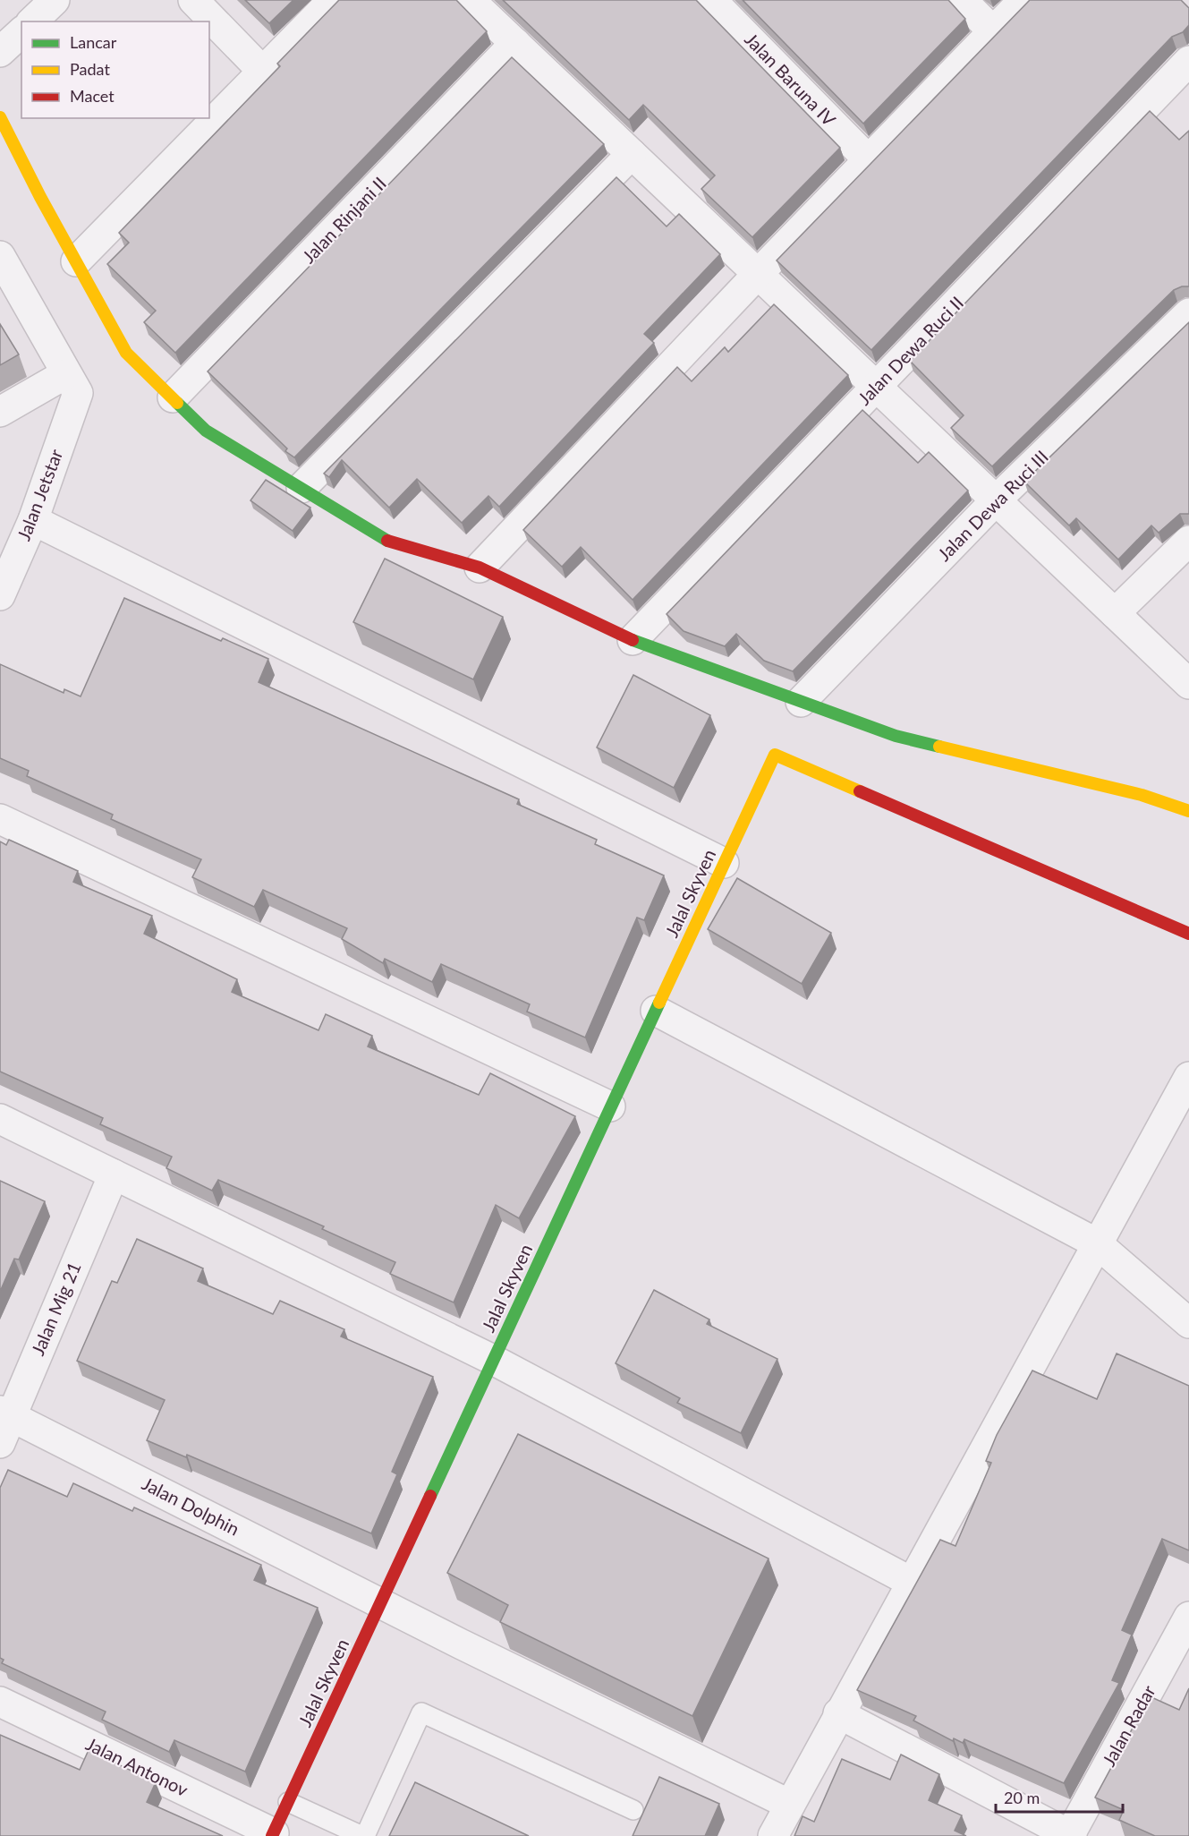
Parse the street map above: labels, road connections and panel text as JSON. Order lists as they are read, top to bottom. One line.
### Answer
{"streets":{"street":["Jalan Baruna IV","Jalan Rinjani II","Jalan Dewa Ruci II","Jalan Jetstar","Jalan Dewa Ruci III","Jalal Skyven","Jalan Mig 21","Jalan Dolphin","Jalan Radar","Jalan Antonov"]},"crossings":[["Jalal Skyven","Jalan Dolphin"],["Jalal Skyven","Jalan Antonov"],["Jalan Mig 21","Jalan Dolphin"]],"legend":["Lancar","Padat","Macet"],"scale_bar":"20 m"}
